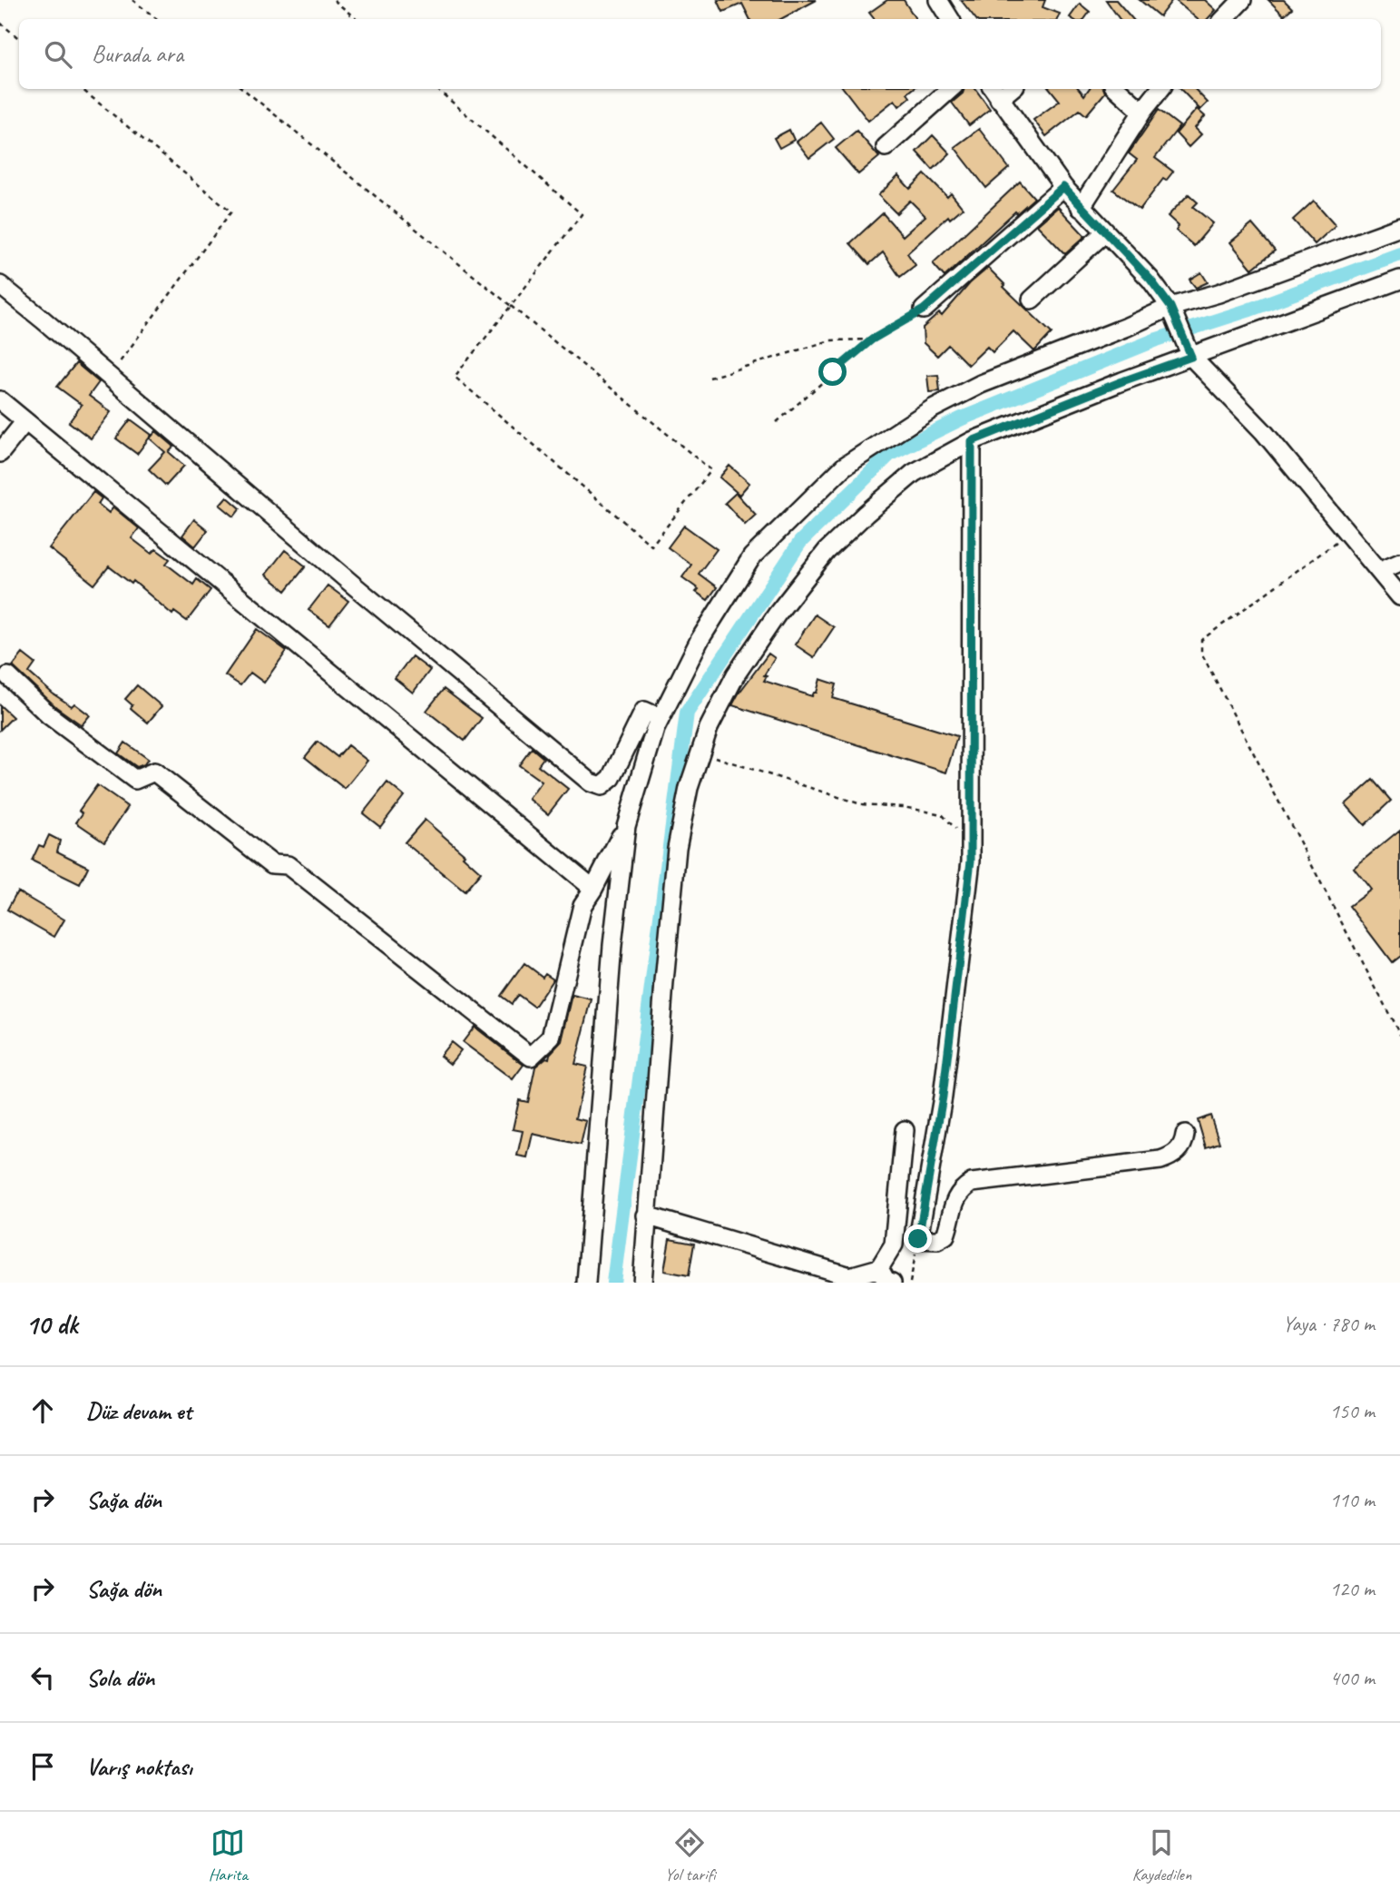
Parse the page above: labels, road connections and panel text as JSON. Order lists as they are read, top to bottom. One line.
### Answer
{"page":{"search":"Burada ara","heading":["10 dk","Yaya · 780 m"],"list":[["Düz devam et","150 m"],["Sağa dön","110 m"],["Sağa dön","120 m"],["Sola dön","400 m"],"Varış noktası"],"nav":["Harita","Yol tarifi","Kaydedilen"]}}
